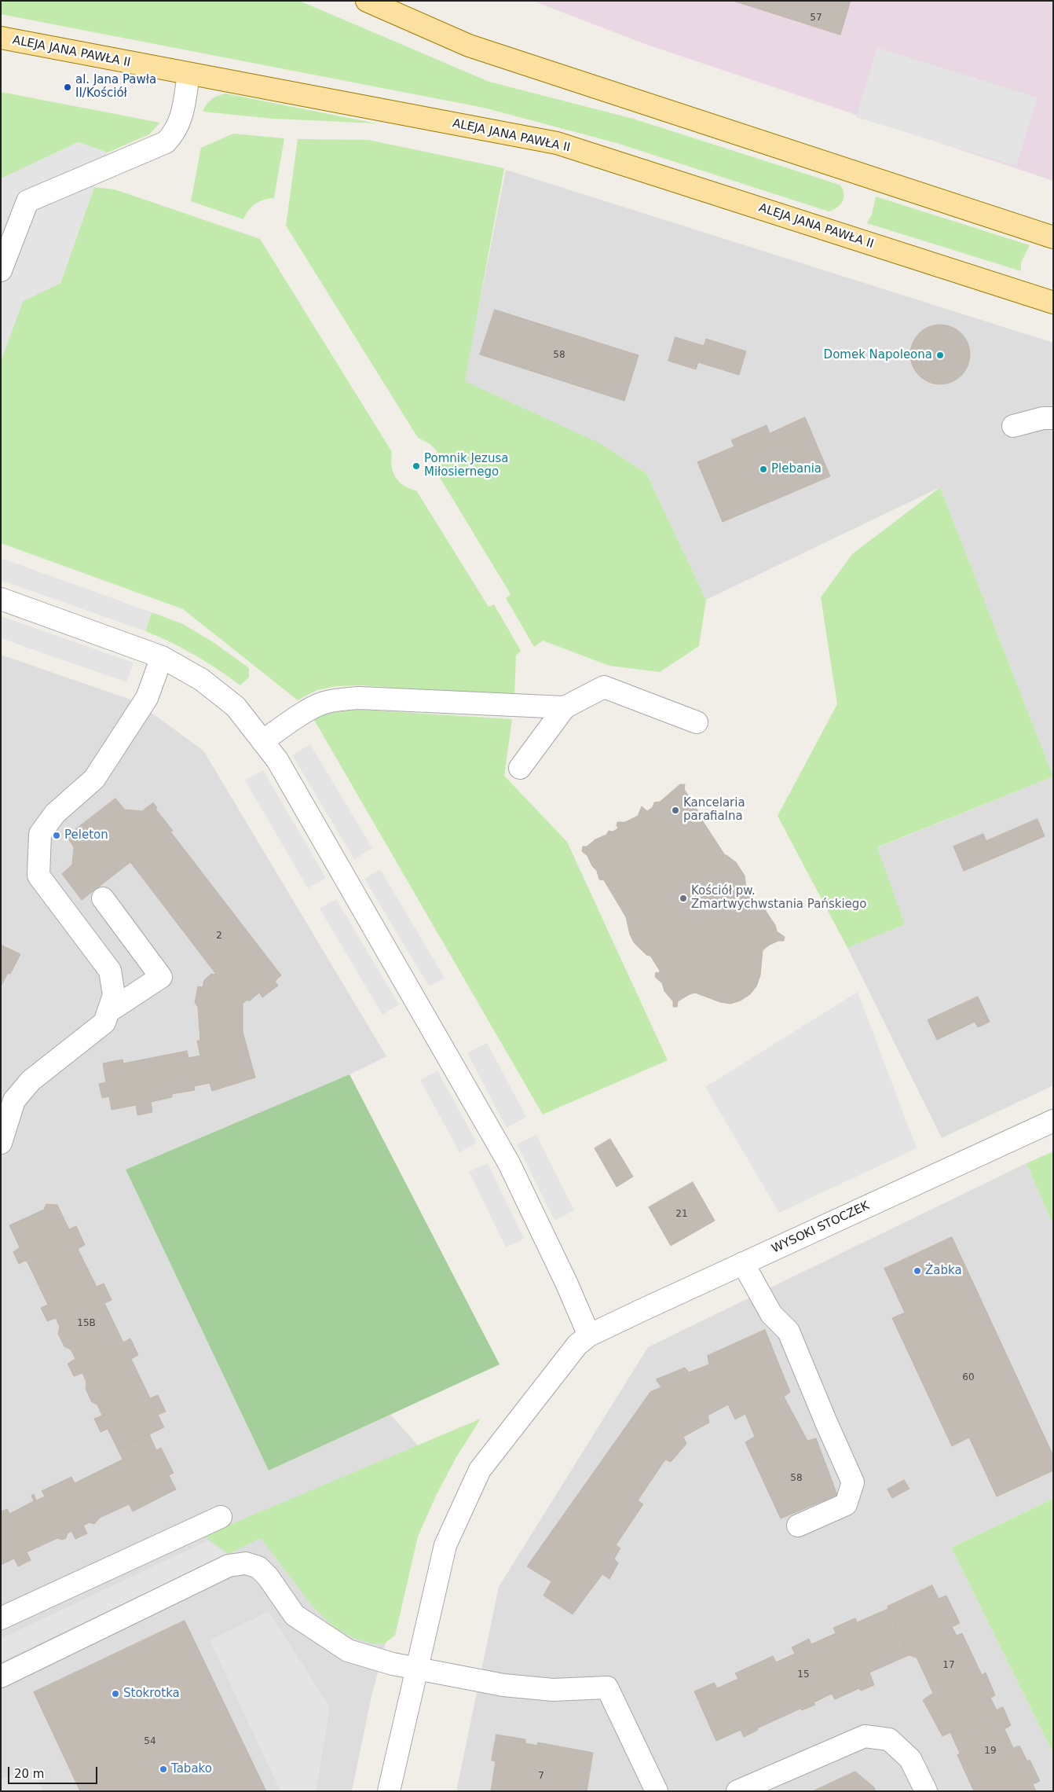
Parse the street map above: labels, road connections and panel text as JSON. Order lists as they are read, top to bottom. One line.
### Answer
{"streets":{"main road":["ALEJA JANA PAWŁA II"],"street":["WYSOKI STOCZEK"]},"places":["al. Jana Pawła II/Kościół","Domek Napoleona","Pomnik Jezusa Miłosiernego","Plebania","Kancelaria parafialna","Peleton","Kościół pw. Zmartwychwstania Pańskiego","Żabka","Stokrotka","Tabako"],"house_numbers":["57","58","2","21","15B","60","58","17","15","54","19","7"],"scale_bar":"20 m"}
